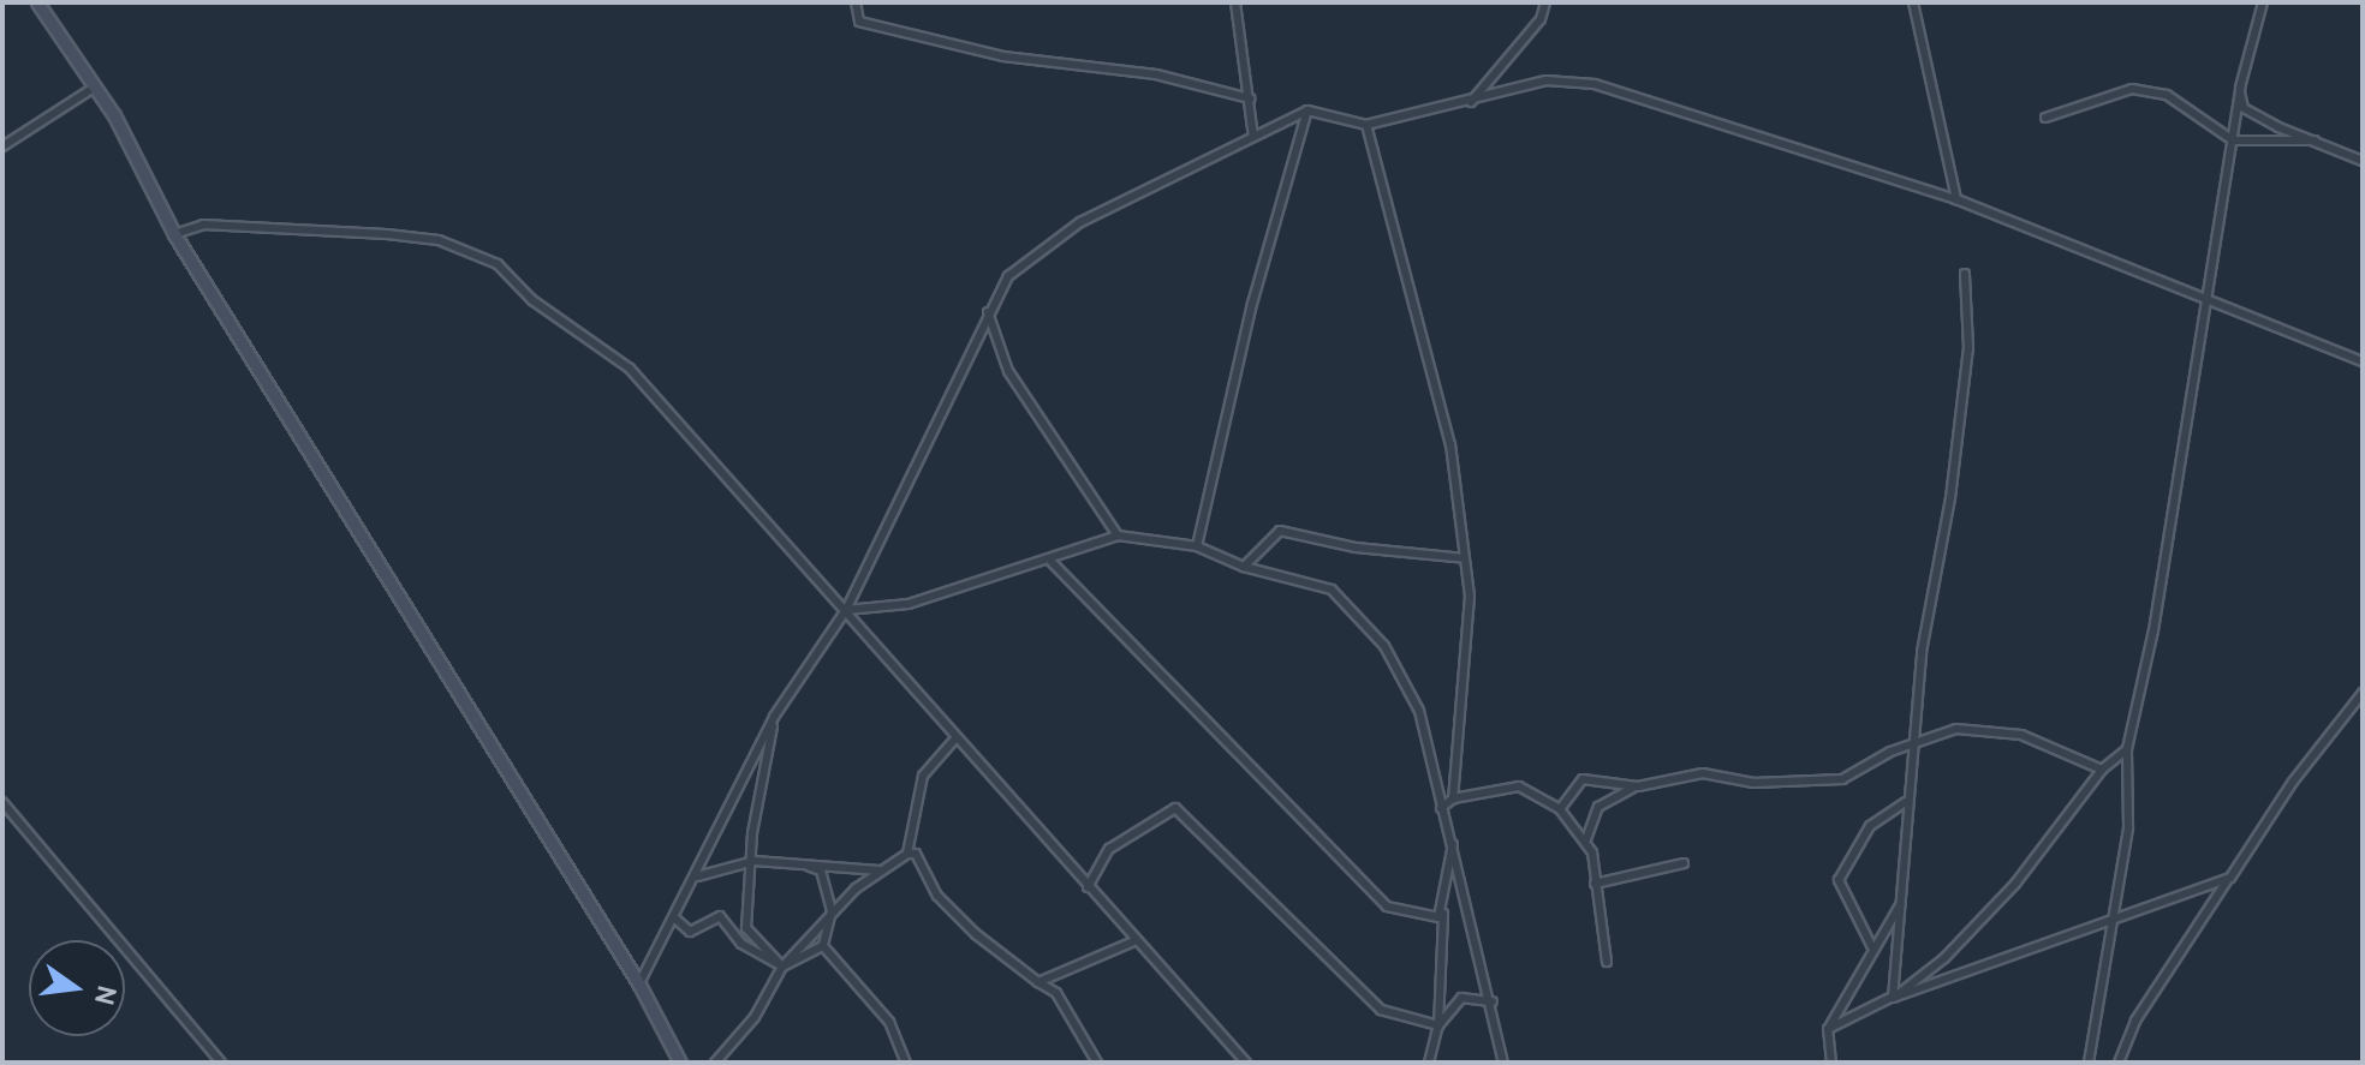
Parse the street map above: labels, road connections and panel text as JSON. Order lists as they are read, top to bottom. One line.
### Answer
{"north":"right"}
